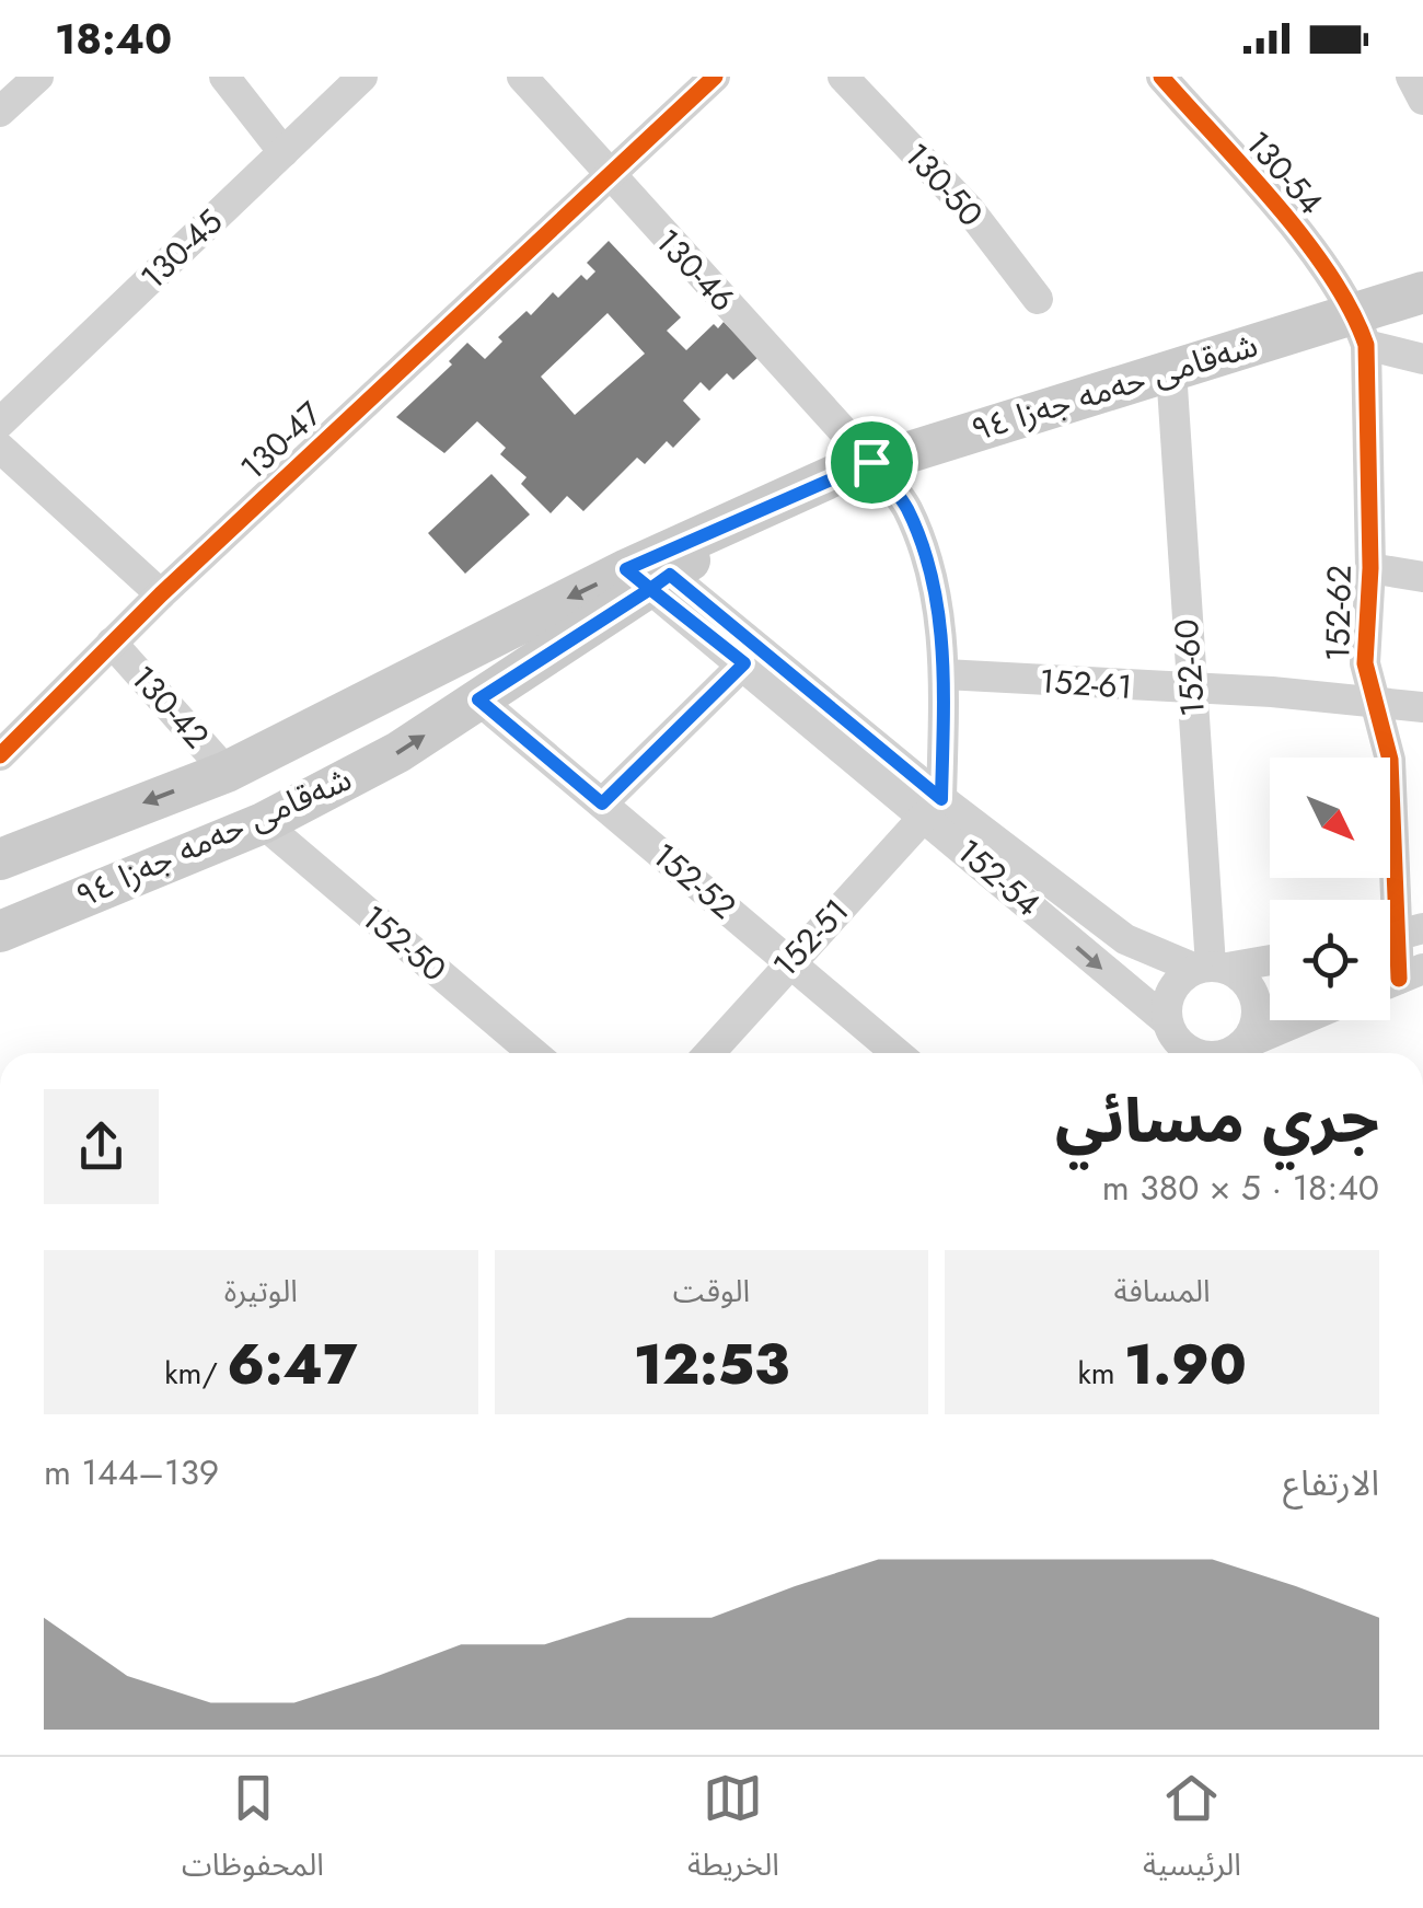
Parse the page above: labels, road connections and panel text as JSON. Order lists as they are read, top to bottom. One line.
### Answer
{"streets":{"main road":["شەقامی حەمە جەزا ٩٤"],"street":["130-54","130-50","130-45","130-46","130-47","152-62","152-60","152-61","130-42","152-54","152-52","152-51","152-50"]},"crossings":[["130-54","شەقامی حەمە جەزا ٩٤"],["130-54","152-62"],["130-46","شەقامی حەمە جەزا ٩٤"],["130-46","130-47"],["130-46","152-61"],["130-46","152-54"],["130-46","152-51"],["شەقامی حەمە جەزا ٩٤","152-62"],["شەقامی حەمە جەزا ٩٤","152-60"],["شەقامی حەمە جەزا ٩٤","130-42"],["شەقامی حەمە جەزا ٩٤","152-54"],["شەقامی حەمە جەزا ٩٤","152-52"],["شەقامی حەمە جەزا ٩٤","152-50"],["130-47","130-42"],["152-62","152-61"],["152-60","152-61"],["152-60","152-54"],["152-54","152-51"],["152-52","152-51"]],"north":"bottom right","page":{"status":"18:40","heading":["جري مسائي","18:40 · 5 × 380 m"],"stats":[["المسافة","1.90 km"],["الوقت","12:53"],["الوتيرة","6:47 /km"]],"chart":["الارتفاع","139–144 m"],"tabs":["الرئيسية","الخريطة","المحفوظات"]}}
